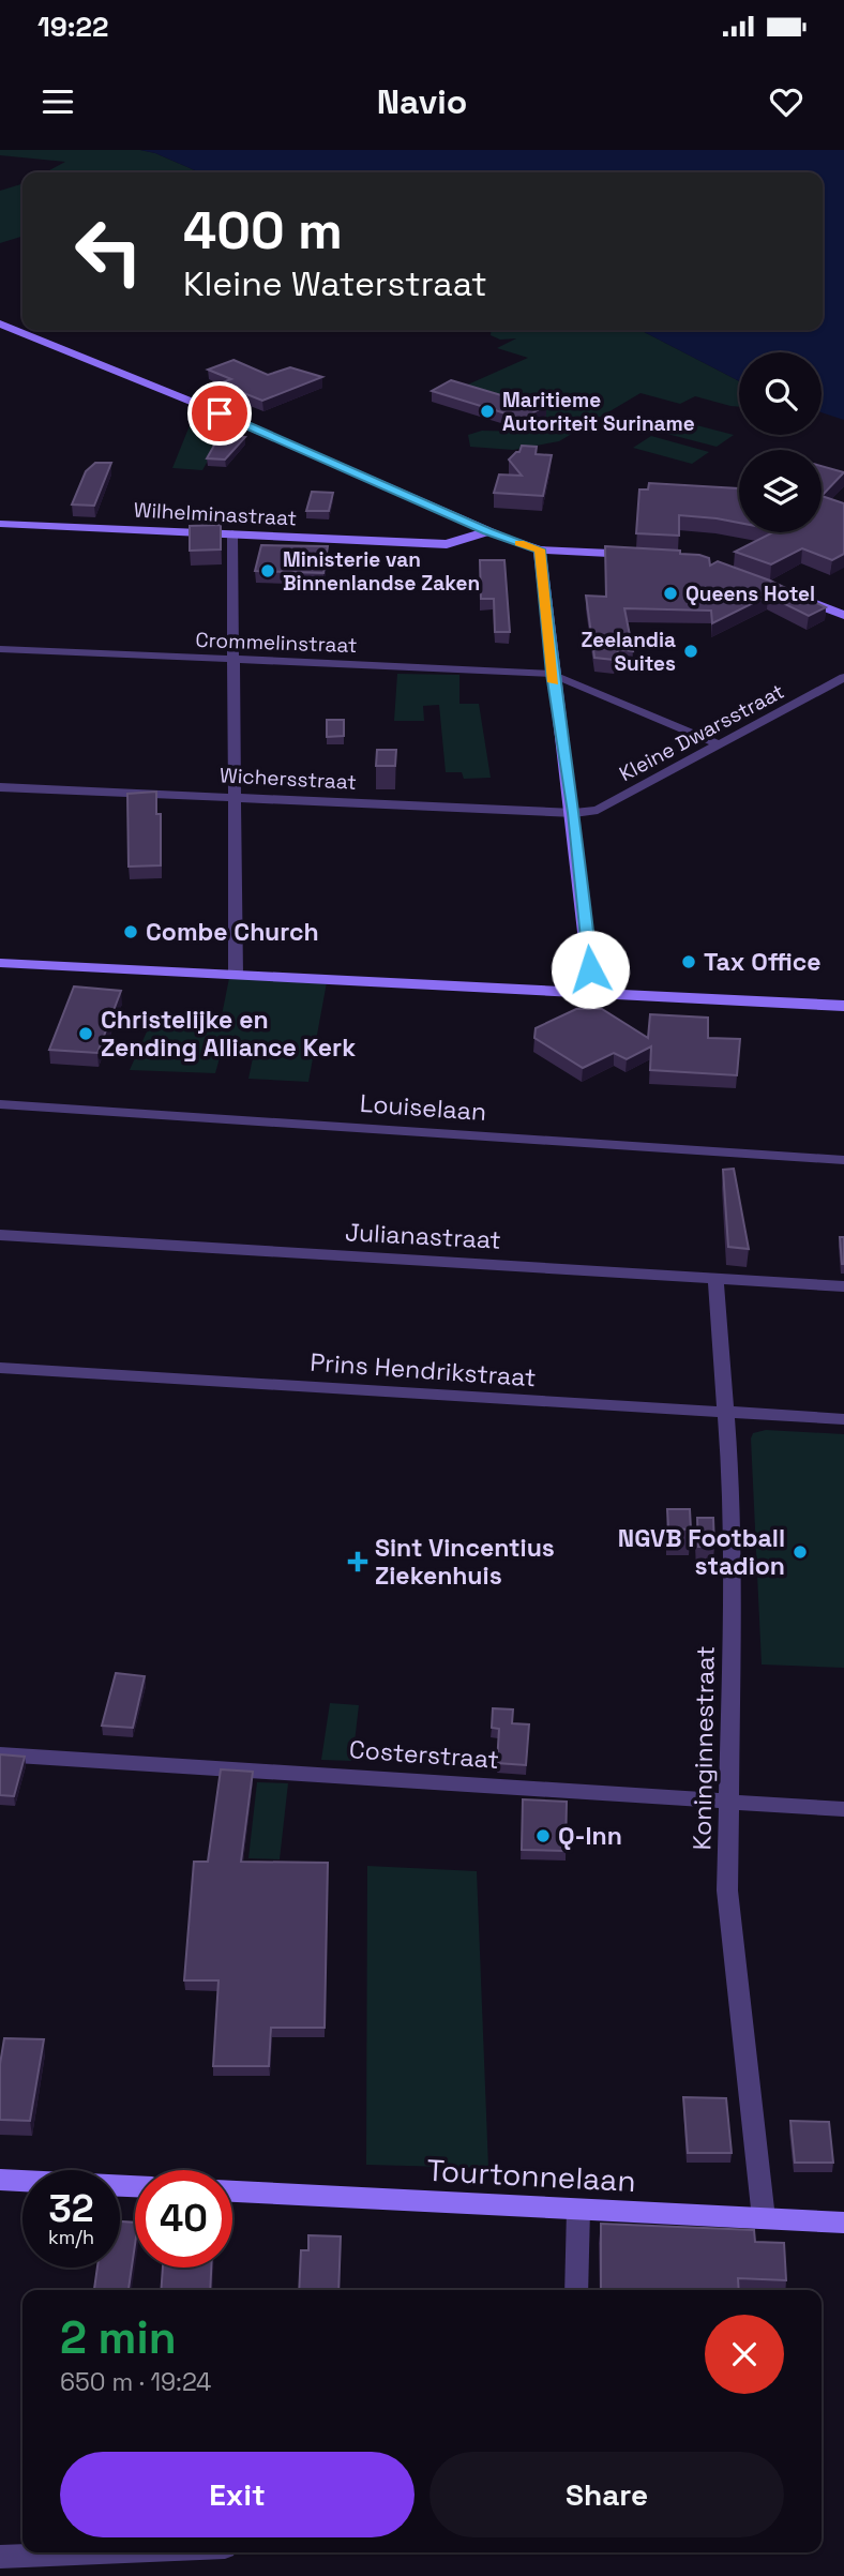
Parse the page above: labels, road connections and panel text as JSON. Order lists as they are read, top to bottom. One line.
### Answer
{"streets":{"street":["Wilhelminastraat","Crommelinstraat","Kleine Dwarsstraat","Wichersstraat","Louiselaan","Julianastraat","Prins Hendrikstraat","Koninginnestraat","Costerstraat","Tourtonnelaan"]},"crossings":[["Kleine Dwarsstraat","Wichersstraat"],["Julianastraat","Koninginnestraat"],["Prins Hendrikstraat","Koninginnestraat"],["Koninginnestraat","Costerstraat"],["Koninginnestraat","Tourtonnelaan"]],"places":{"other":["Maritieme Autoriteit Suriname","Ministerie van Binnenlandse Zaken","Queens Hotel","Zeelandia Suites","Combe Church","Tax Office","Christelijke en Zending Alliance Kerk","NGVB Football stadion","Q-Inn"],"health":["Sint Vincentius Ziekenhuis"]},"page":{"status":"19:22","header":"Navio","turn":["400 m","Kleine Waterstraat"],"speed":"32 km/h","limit":"40","heading":["2 min","650 m · 19:24"],"buttons":["Exit","Share"]}}
